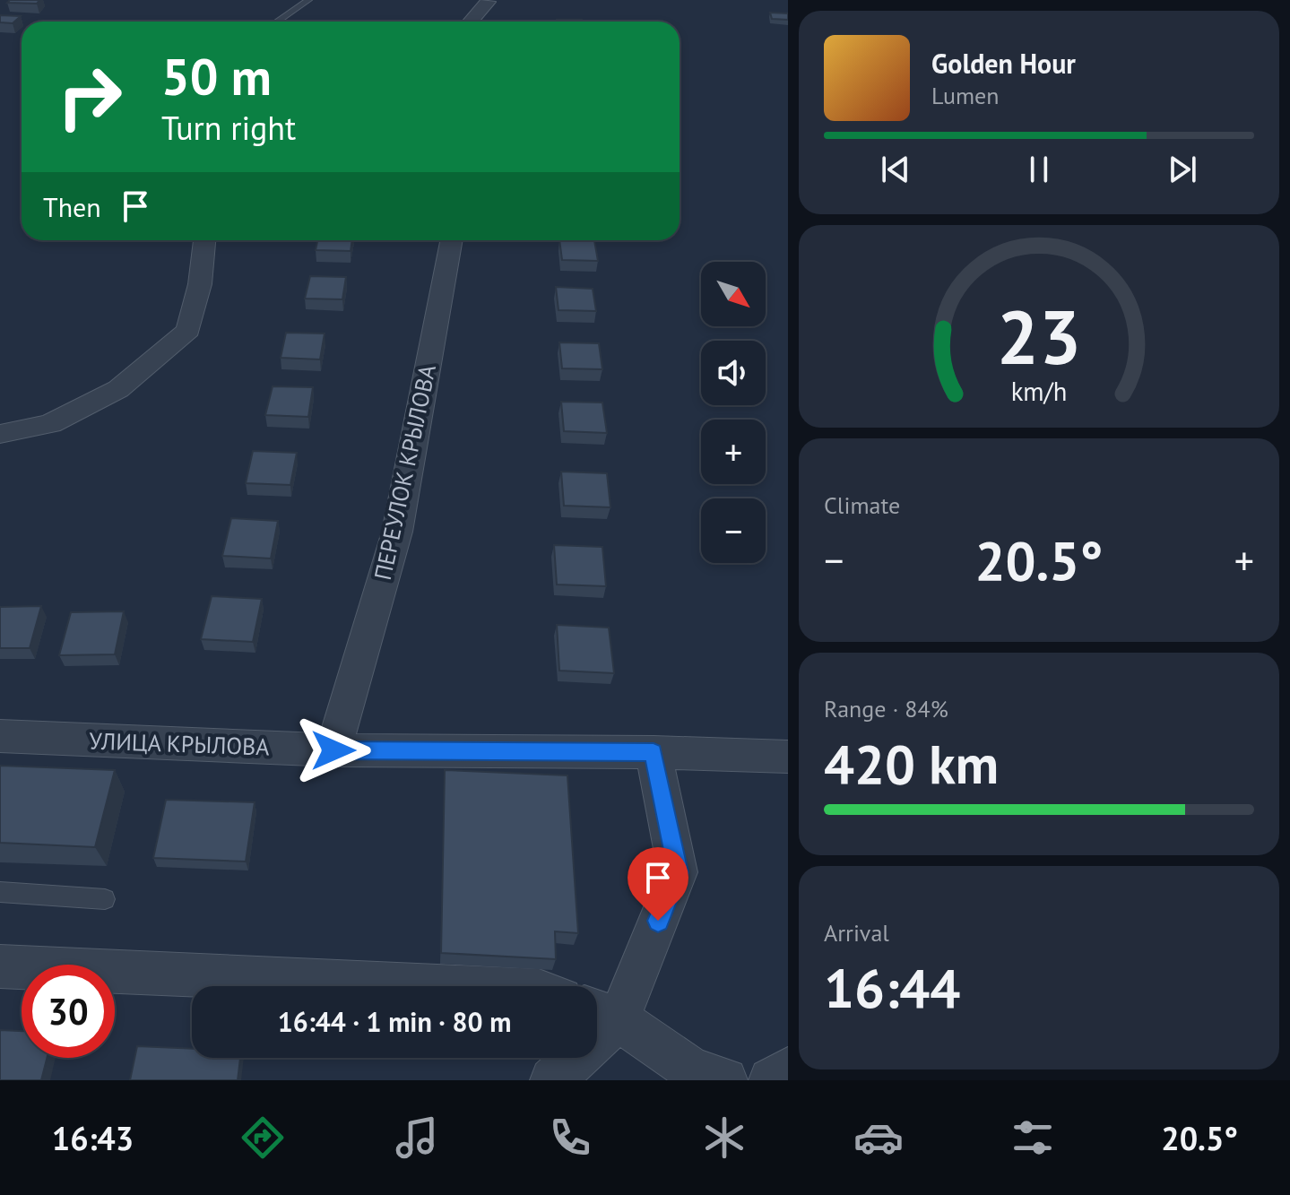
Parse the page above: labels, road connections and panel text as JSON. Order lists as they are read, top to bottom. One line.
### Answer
{"streets":{"street":["ПЕРЕУЛОК КРЫЛОВА","УЛИЦА КРЫЛОВА"]},"crossings":[["ПЕРЕУЛОК КРЫЛОВА","УЛИЦА КРЫЛОВА"]],"north":"bottom right","page":{"turn":["50 m","Turn right"],"song":["Golden Hour","Lumen"],"then":"Then","map_buttons":["+","−"],"tile":["Climate",["Range · 84%","420 km"],["Arrival","16:44"]],"heat":["−","20.5°","+"],"limit":"30","trip":"16:44 · 1 min · 80 m","tabs":["16:43","20.5°"],"gauge":["23","km/h"]}}
